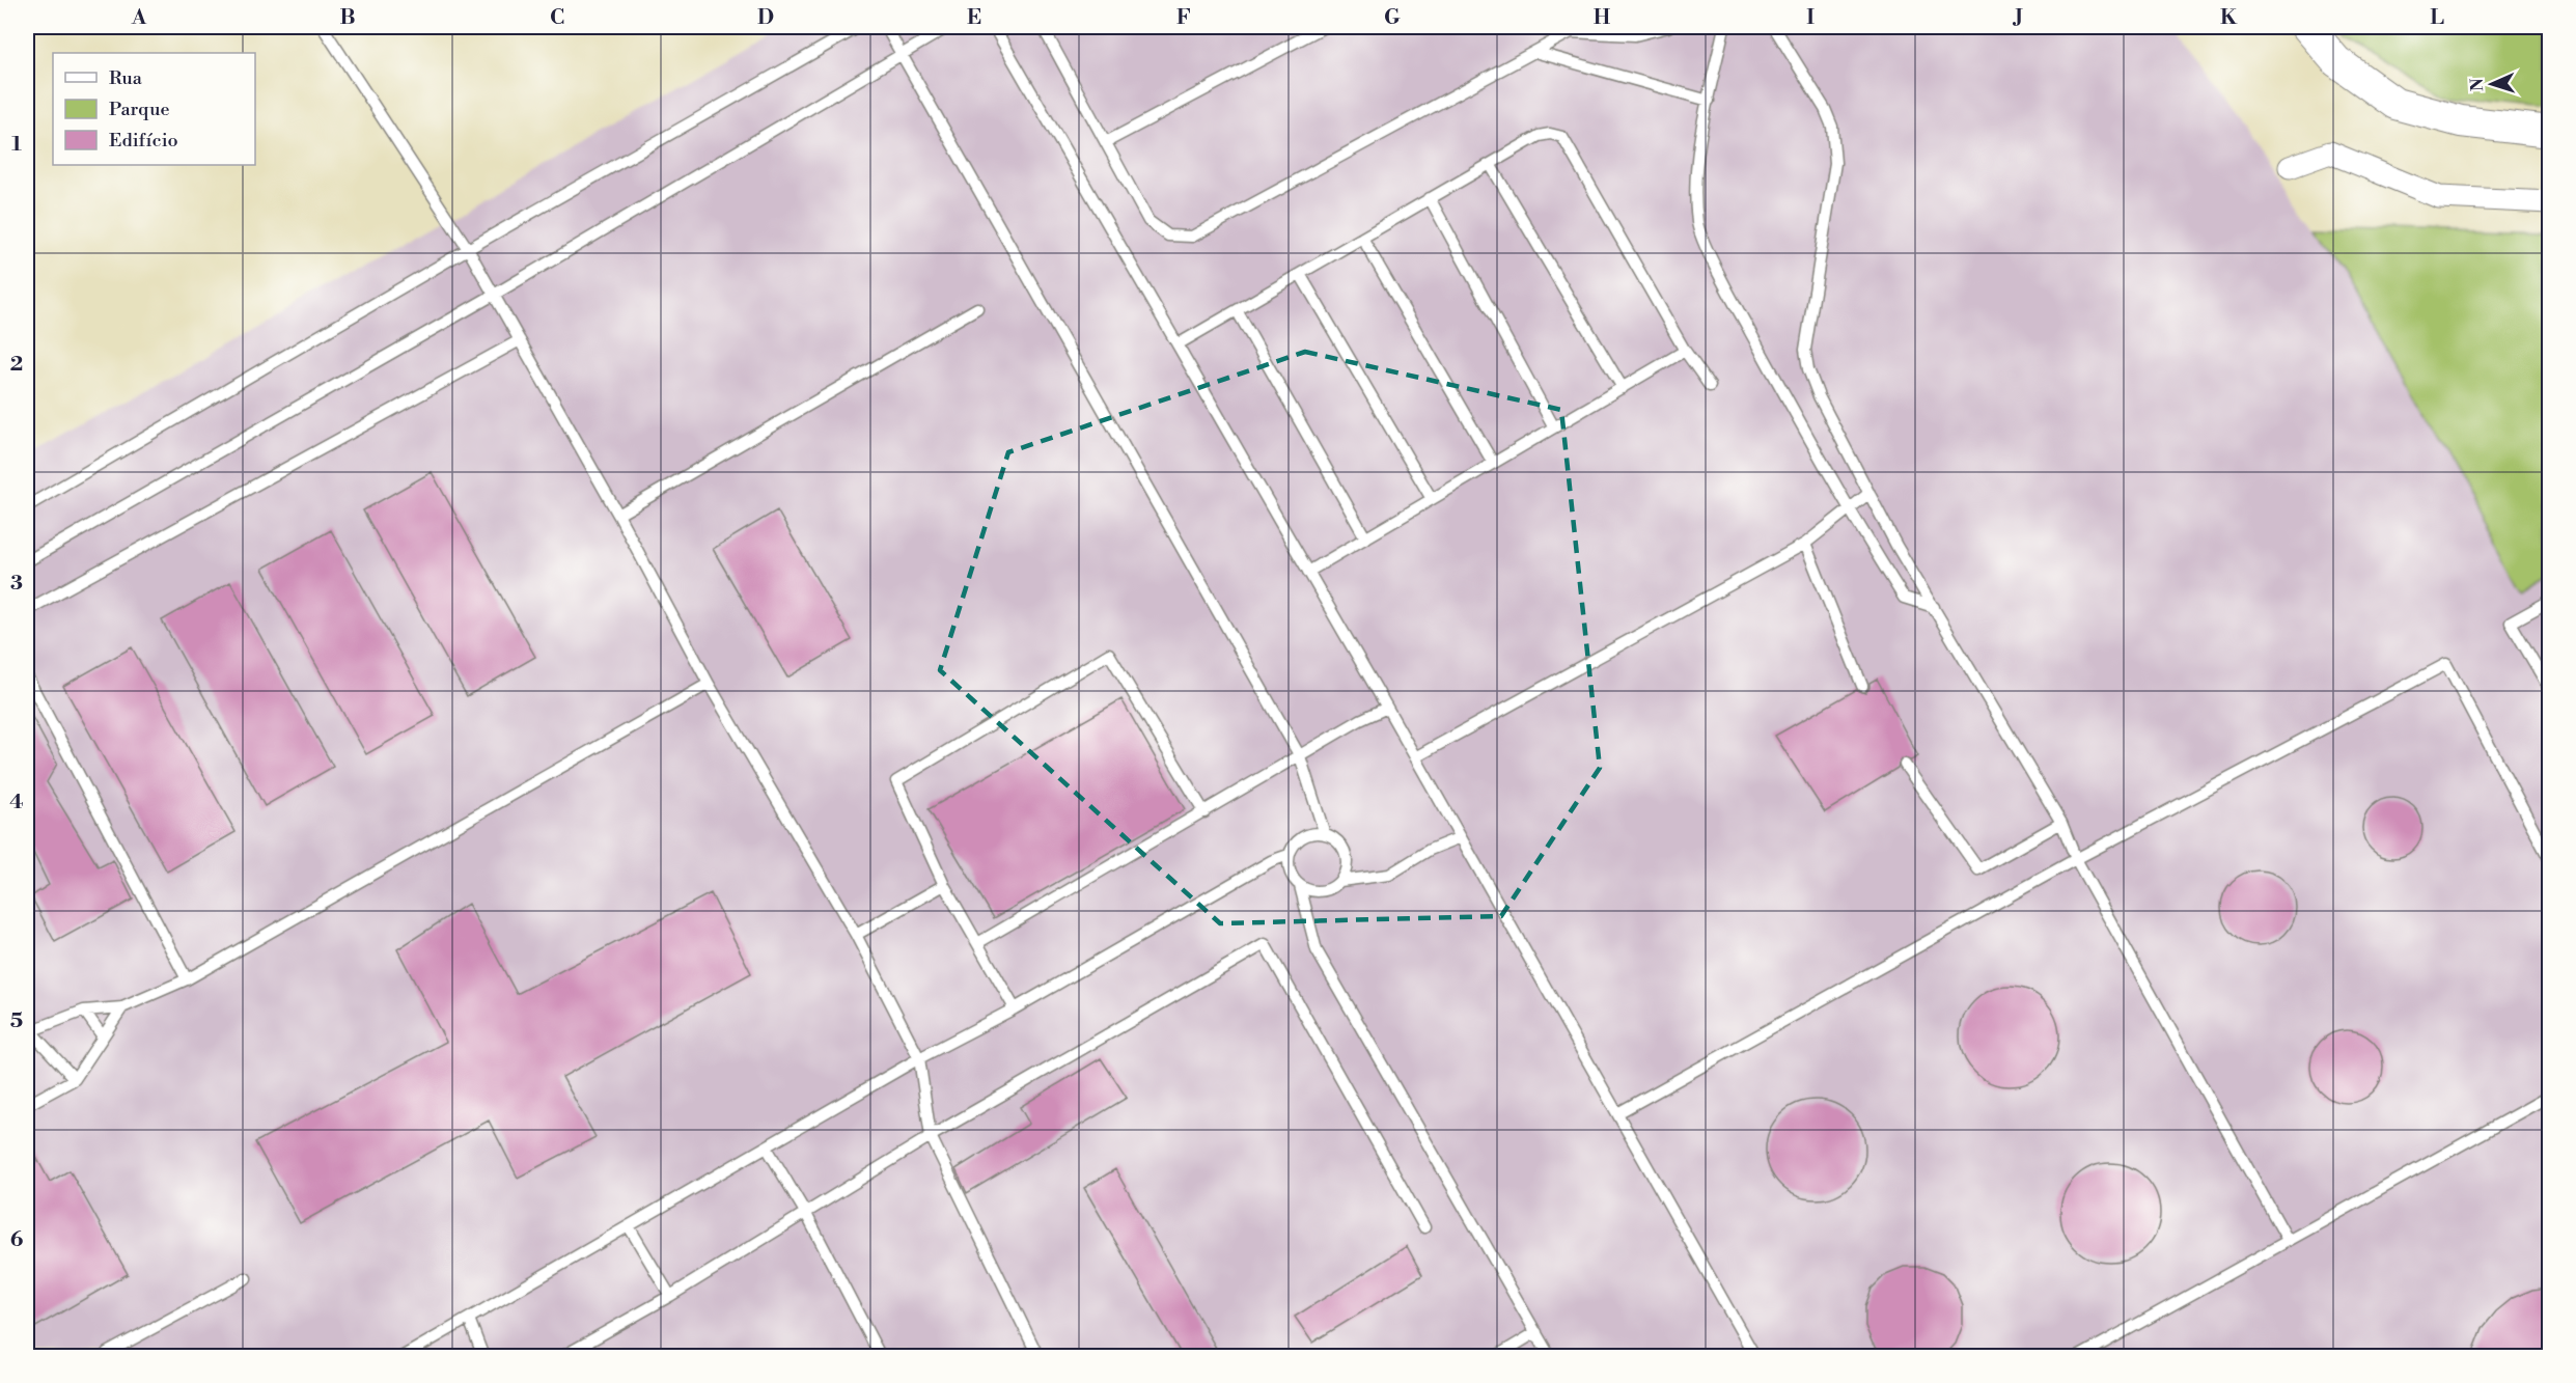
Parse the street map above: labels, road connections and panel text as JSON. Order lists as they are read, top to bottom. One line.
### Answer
{"legend":["Rua","Parque","Edifício"],"north":"left","grid":{"columns":["A","B","C","D","E","F","G","H","I","J","K","L"],"rows":["1","2","3","4","5","6"]}}
